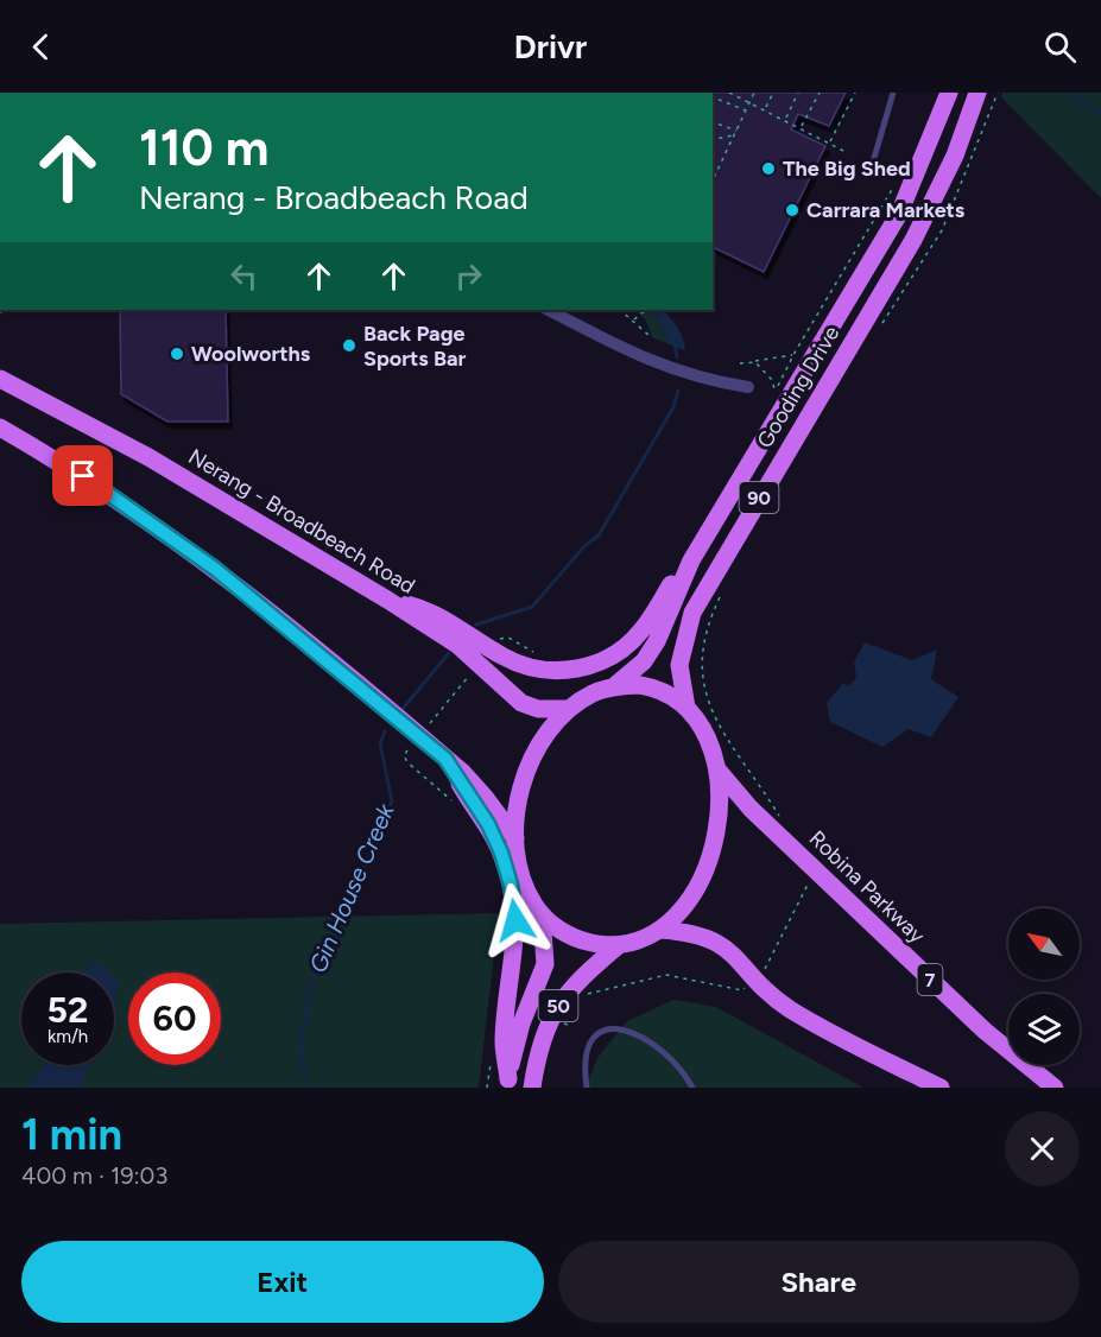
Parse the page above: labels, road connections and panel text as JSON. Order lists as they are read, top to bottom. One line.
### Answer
{"streets":{"main road":["Gooding Drive","90","Nerang - Broadbeach Road","Robina Parkway","7","50"]},"crossings":[["Gooding Drive","90"],["Gooding Drive","Nerang - Broadbeach Road"],["Gooding Drive","Robina Parkway"],["Gooding Drive","50"],["90","Nerang - Broadbeach Road"],["90","Robina Parkway"],["90","50"],["Nerang - Broadbeach Road","Robina Parkway"],["Nerang - Broadbeach Road","50"],["Robina Parkway","50"]],"water":["Gin House Creek"],"places":["The Big Shed","Carrara Markets","Back Page Sports Bar","Woolworths"],"north":"top left","page":{"header":"Drivr","turn":["110 m","Nerang - Broadbeach Road"],"speed":"52 km/h","limit":"60","heading":["1 min","400 m · 19:03"],"buttons":["Exit","Share"]}}
